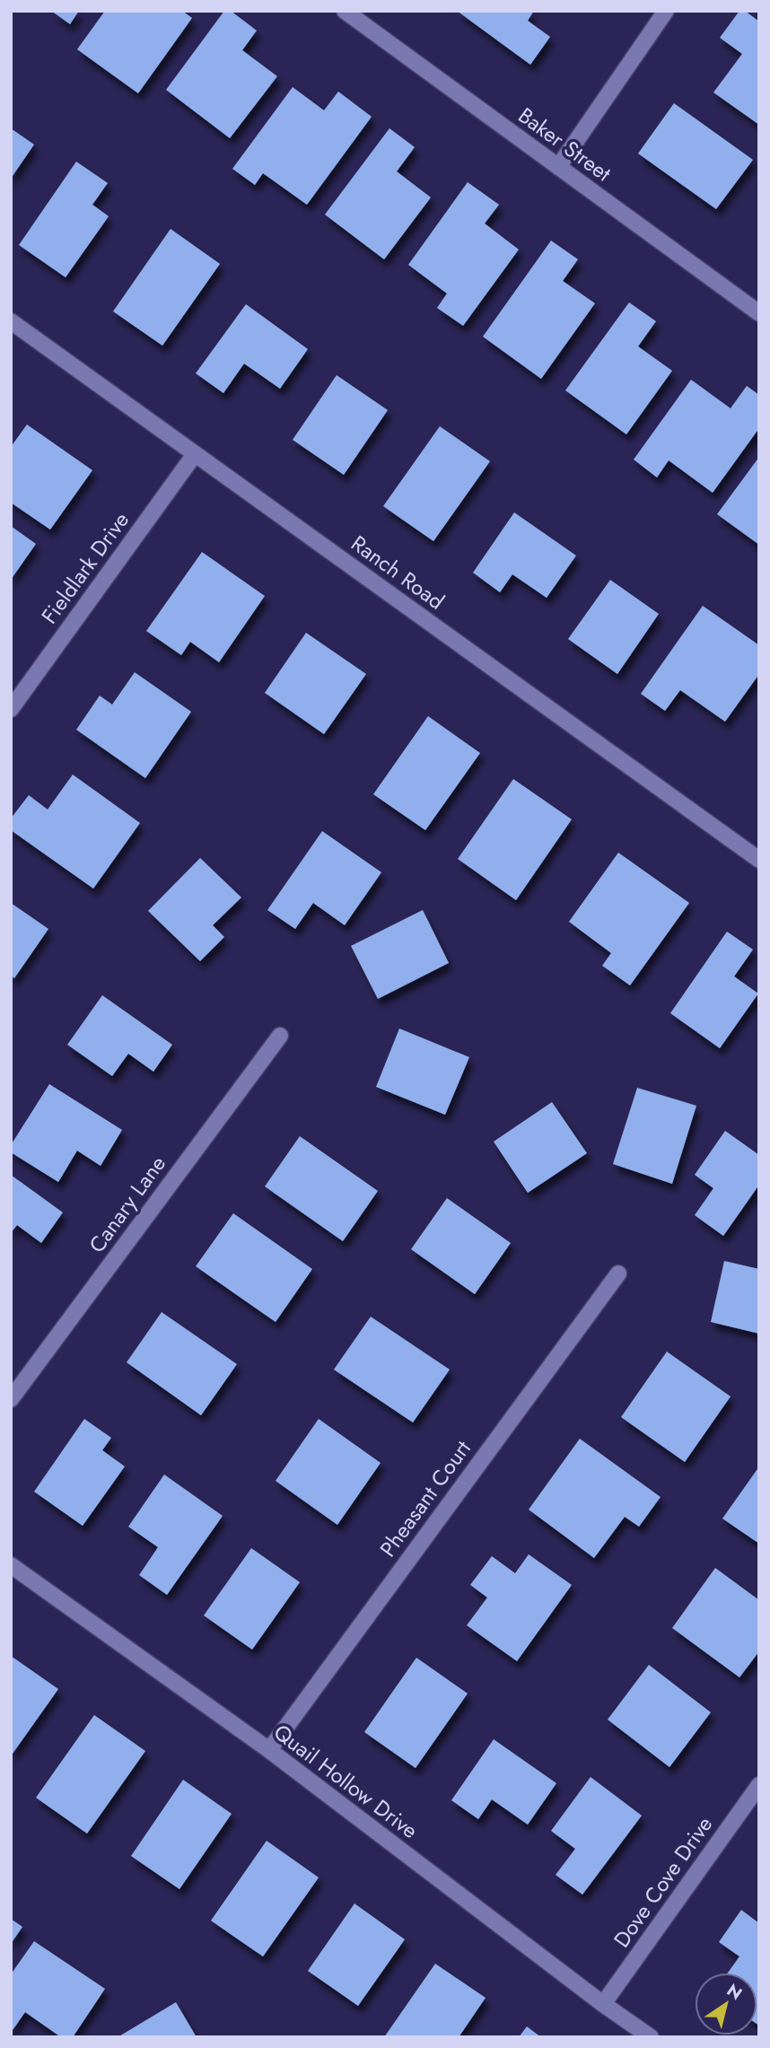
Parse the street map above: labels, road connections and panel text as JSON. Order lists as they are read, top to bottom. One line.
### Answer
{"streets":{"street":["Baker Street","Fieldlark Drive","Ranch Road","Canary Lane","Pheasant Court","Quail Hollow Drive","Dove Cove Drive"]},"crossings":[["Fieldlark Drive","Ranch Road"],["Pheasant Court","Quail Hollow Drive"],["Quail Hollow Drive","Dove Cove Drive"]],"north":"top right"}
